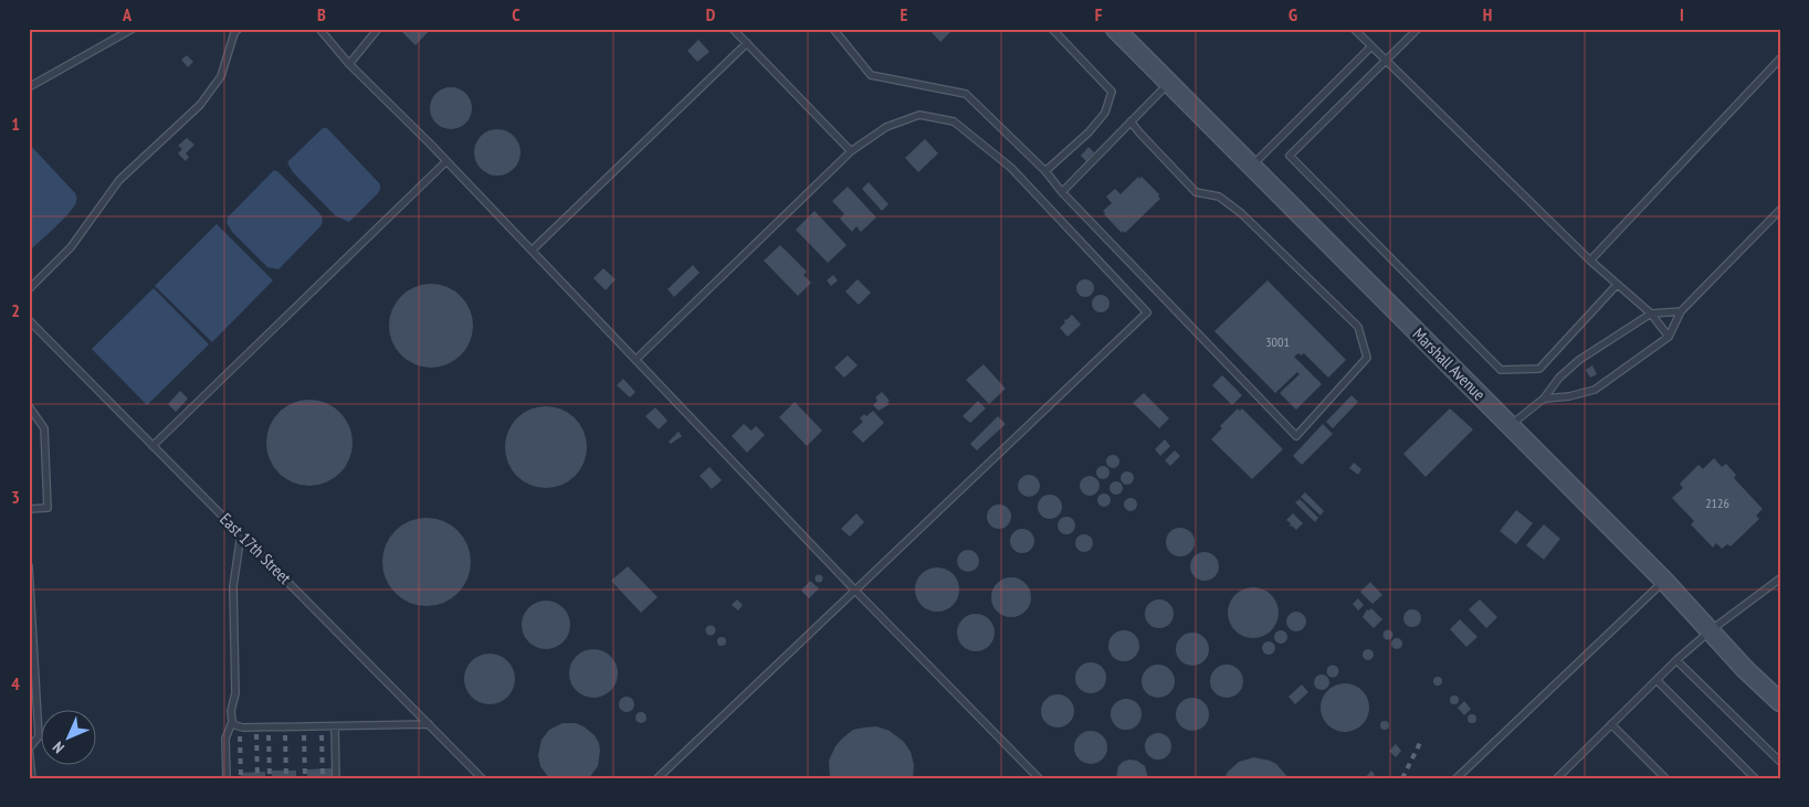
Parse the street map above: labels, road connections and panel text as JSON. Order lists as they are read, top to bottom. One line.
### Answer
{"streets":{"street":["Marshall Avenue"],"lane":["East 17th Street"]},"house_numbers":["3001","2126"],"north":"bottom left","grid":{"columns":["A","B","C","D","E","F","G","H","I"],"rows":["1","2","3","4"]}}
